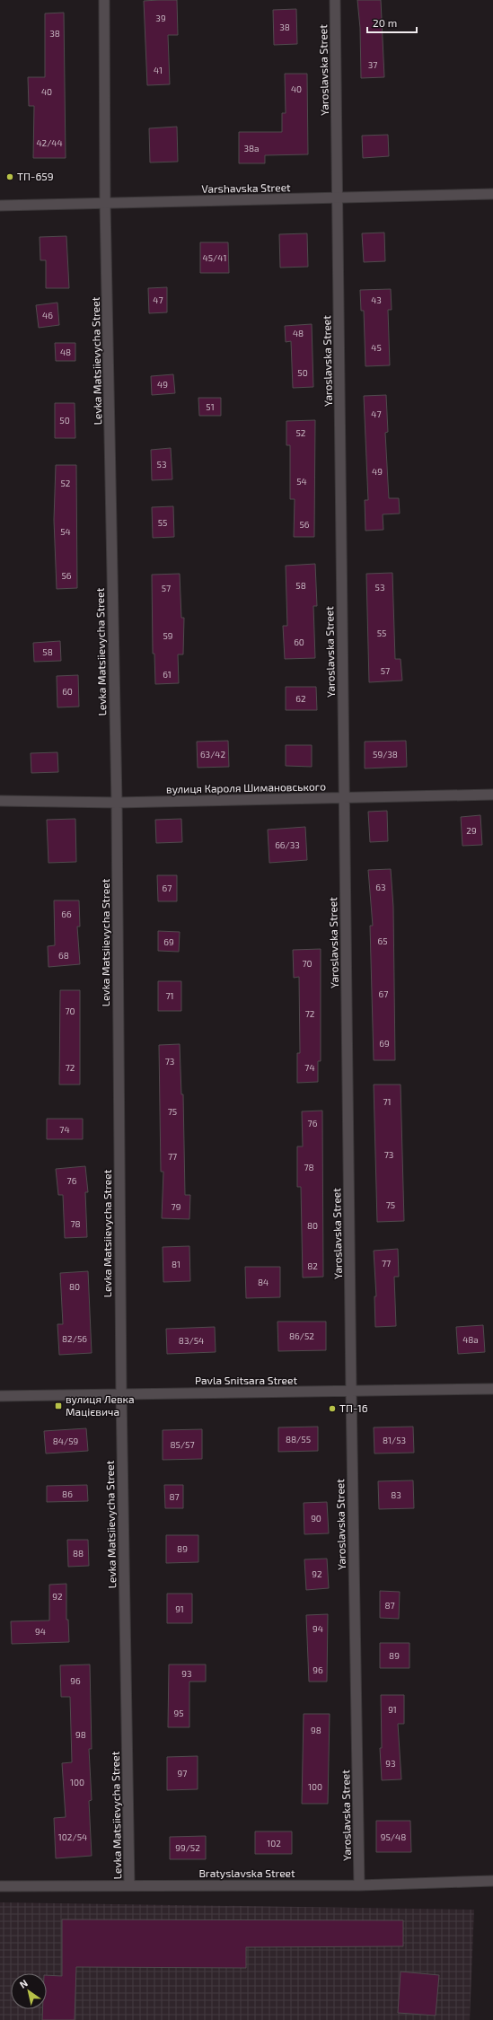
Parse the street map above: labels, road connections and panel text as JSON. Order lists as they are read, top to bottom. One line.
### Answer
{"streets":{"street":["Yaroslavska Street","Varshavska Street","Levka Matsiievycha Street","вулиця Кароля Шимановського","Pavla Snitsara Street","Bratyslavska Street"]},"crossings":[["Yaroslavska Street","Varshavska Street"],["Yaroslavska Street","вулиця Кароля Шимановського"],["Yaroslavska Street","Pavla Snitsara Street"],["Yaroslavska Street","Bratyslavska Street"],["Varshavska Street","Levka Matsiievycha Street"],["Levka Matsiievycha Street","вулиця Кароля Шимановського"],["Levka Matsiievycha Street","Pavla Snitsara Street"],["Levka Matsiievycha Street","Bratyslavska Street"]],"places":{"other":["ТП-659","ТП-16"],"transit":["вулиця Левка Мацієвича"]},"house_numbers":["39","38","38","37","41","40","40","42/44","38а","45/41","47","43","46","48","45","48","50","49","51","47","50","52","53","49","54","52","55","56","54","56","58","53","57","55","59","60","58","57","61","60","62","63/42","59/38","29","66/33","63","67","66","65","69","68","70","67","71","70","72","69","73","72","74","71","75","76","74","73","77","78","76","75","79","78","80","77","81","82","84","80","86/52","82/56","48а","83/54","88/55","81/53","84/59","85/57","86","83","87","90","89","88","92","92","87","91","94","94","89","96","93","96","91","95","98","98","93","97","100","100","102/54","95/48","102","99/52"],"scale_bar":"20 m","north":"top left"}
